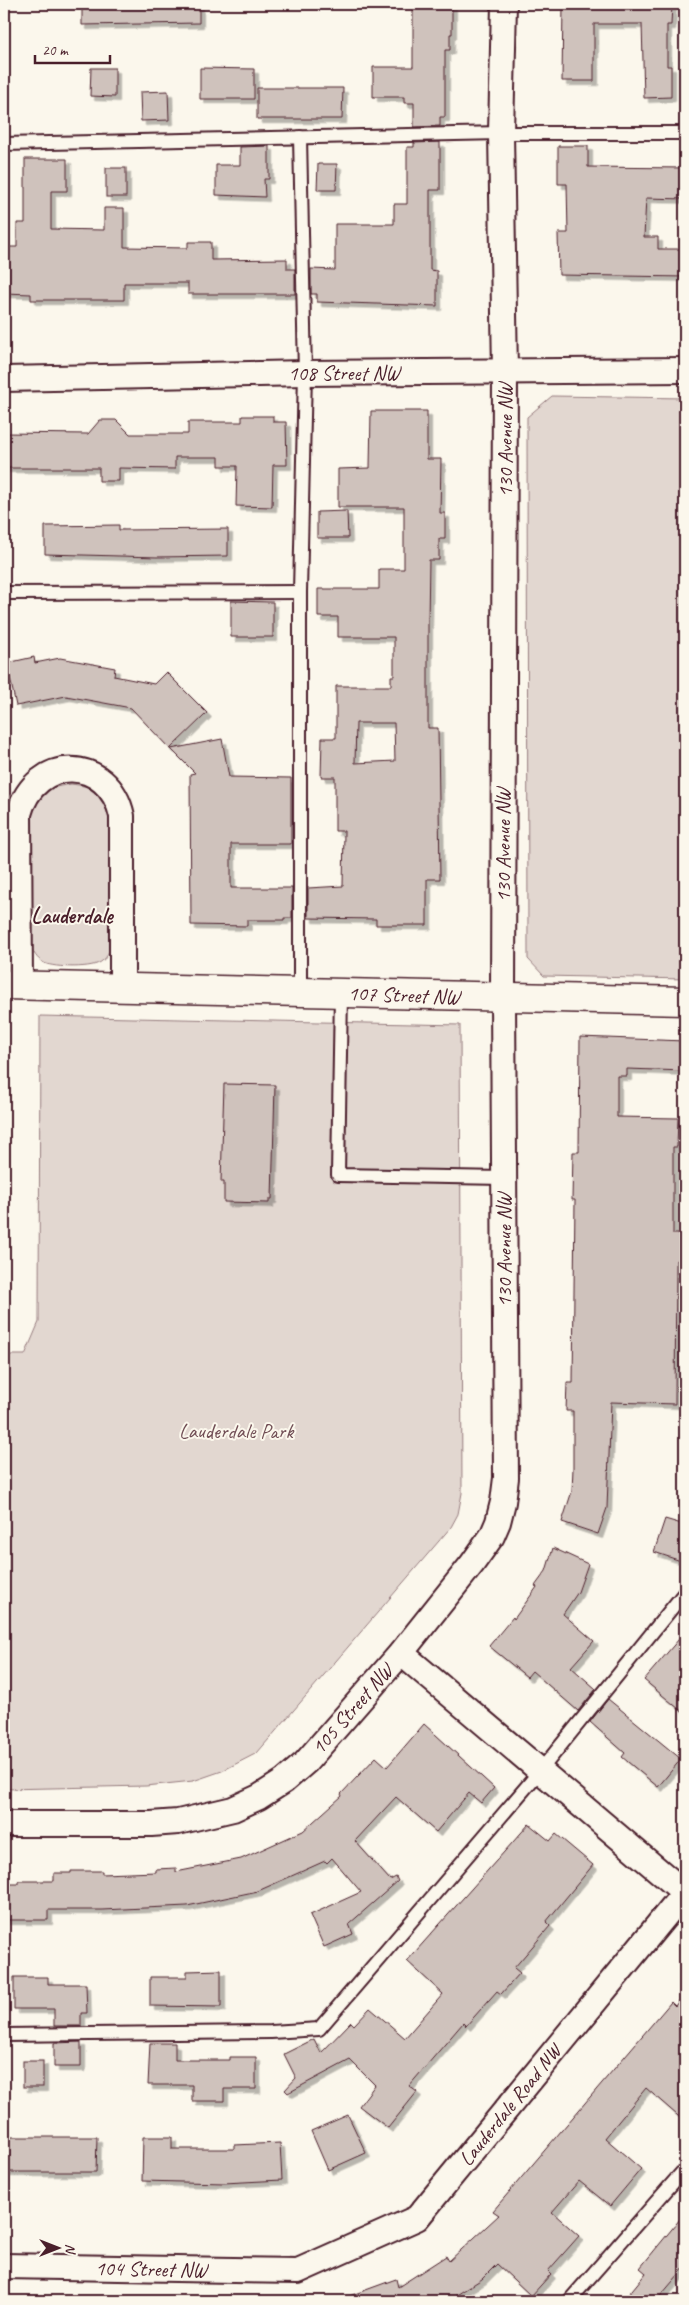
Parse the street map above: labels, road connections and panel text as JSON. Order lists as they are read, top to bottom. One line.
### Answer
{"streets":{"street":["108 Street NW","130 Avenue NW","107 Street NW","105 Street NW","Lauderdale Road NW","104 Street NW"]},"crossings":[["108 Street NW","130 Avenue NW"],["130 Avenue NW","107 Street NW"],["130 Avenue NW","105 Street NW"],["105 Street NW","Lauderdale Road NW"],["Lauderdale Road NW","104 Street NW"]],"districts":["Lauderdale"],"parks":["Lauderdale Park"],"scale_bar":"20 m","north":"right"}
